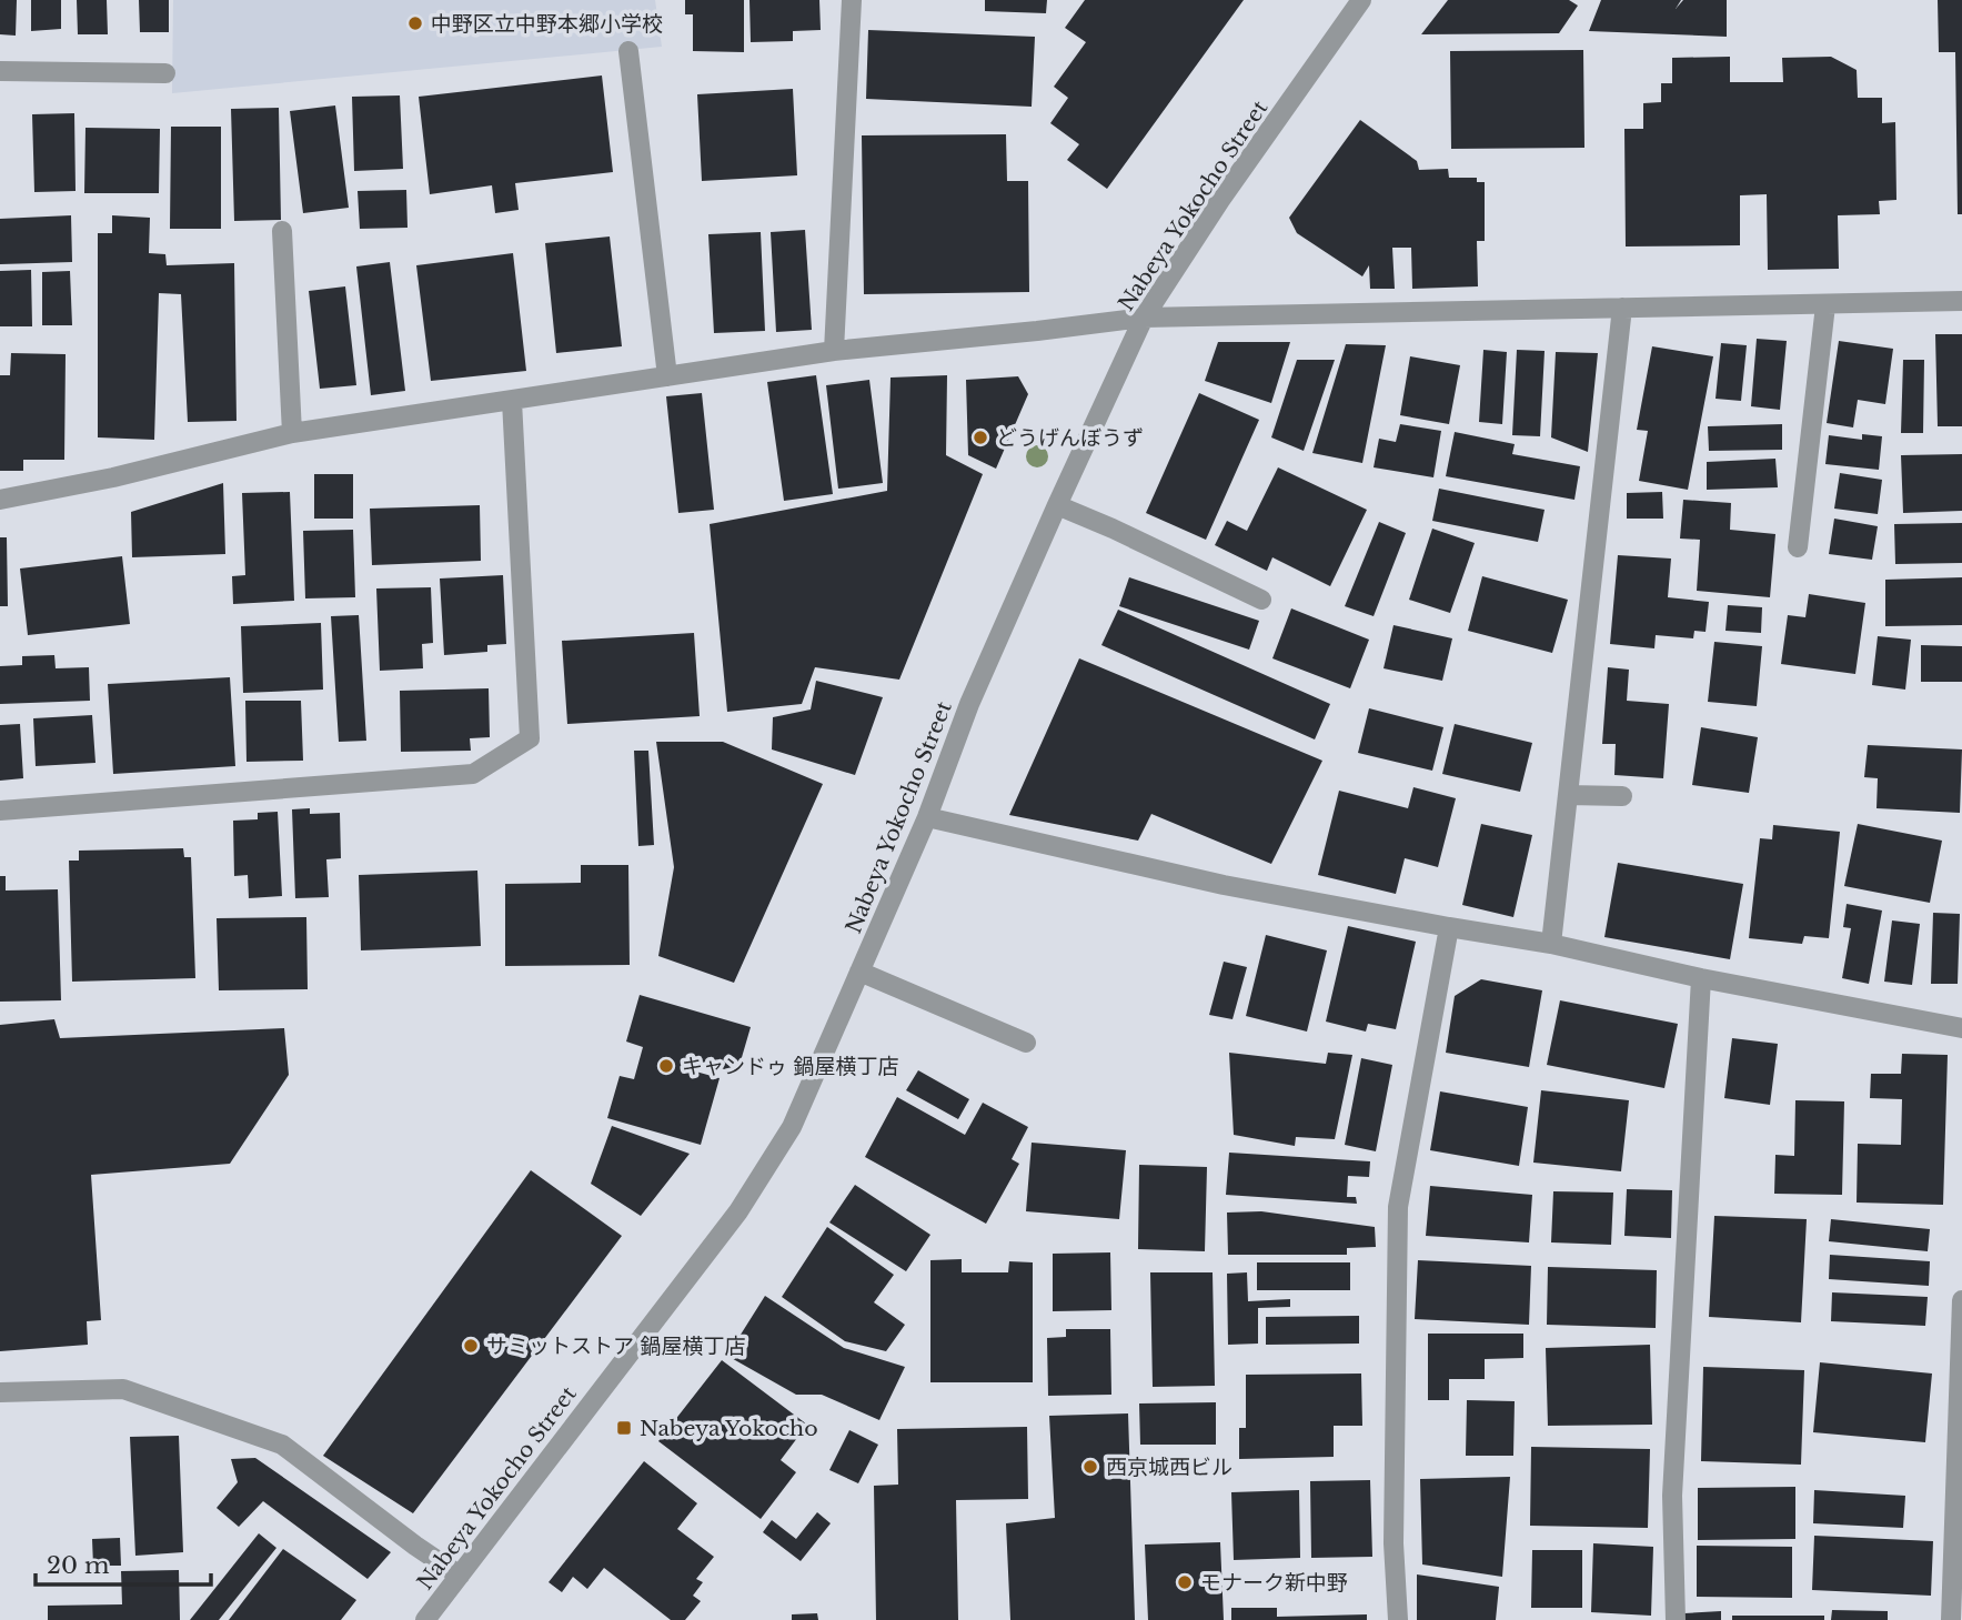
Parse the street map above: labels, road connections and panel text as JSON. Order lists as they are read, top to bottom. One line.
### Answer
{"streets":{"street":["Nabeya Yokocho Street"]},"places":{"other":["中野区立中野本郷小学校","どうげんぼうず","キャンドゥ 鍋屋横丁店","サミットストア 鍋屋横丁店","西京城西ビル","モナーク新中野"],"transit":["Nabeya Yokocho"]},"scale_bar":"20 m"}
